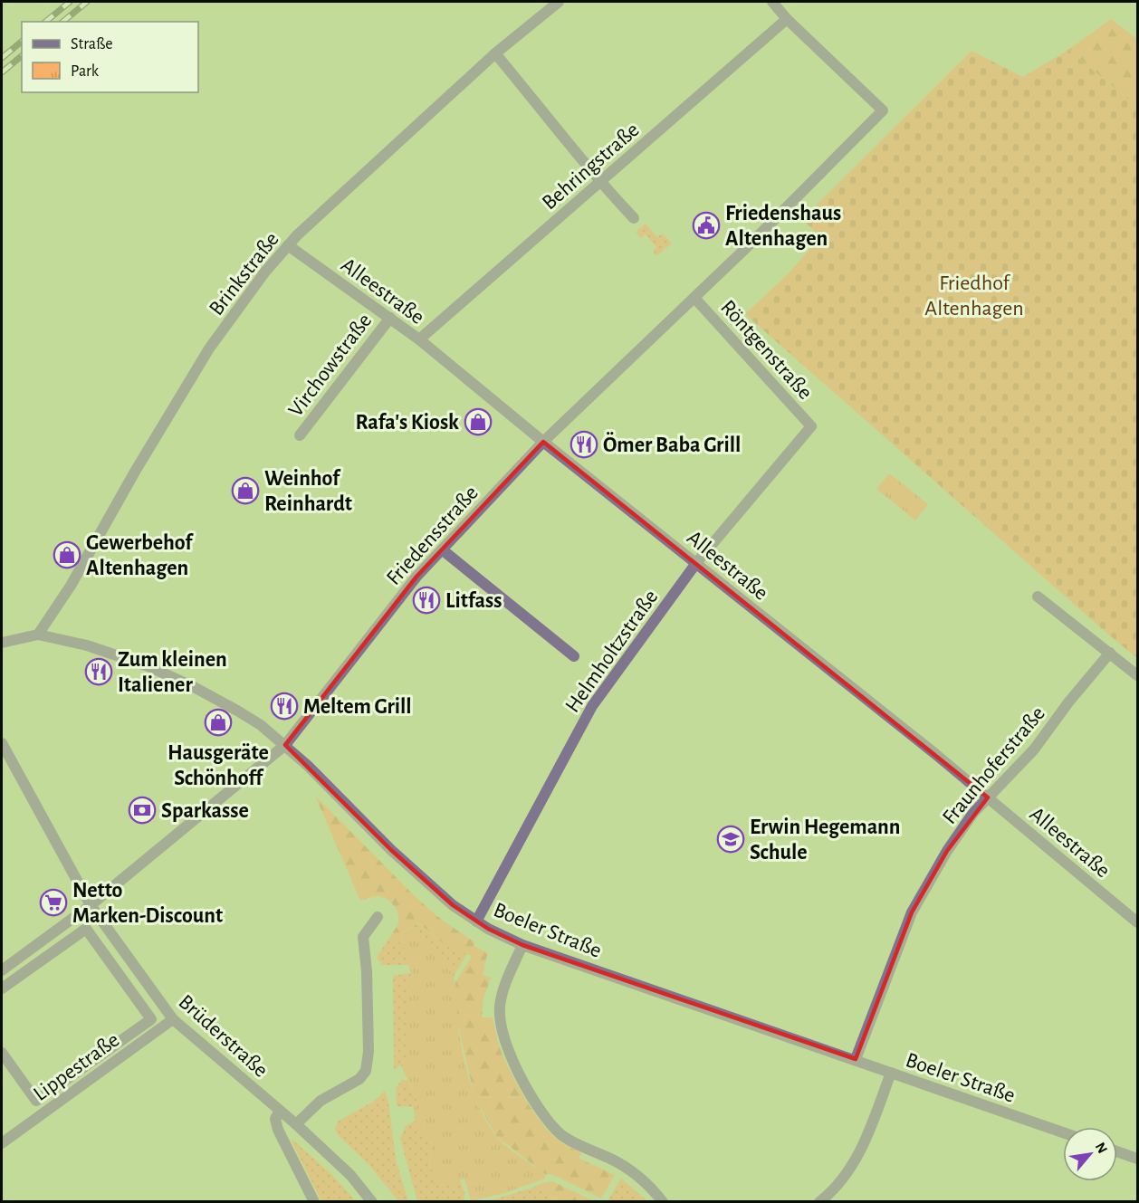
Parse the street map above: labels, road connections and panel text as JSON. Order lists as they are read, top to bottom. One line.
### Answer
{"streets":{"street":["Behringstraße","Brinkstraße","Alleestraße","Röntgenstraße","Virchowstraße","Friedensstraße","Helmholtzstraße","Fraunhoferstraße","Boeler Straße","Brüderstraße","Lippestraße"]},"crossings":[["Behringstraße","Alleestraße"],["Behringstraße","Friedensstraße"],["Brinkstraße","Alleestraße"],["Brinkstraße","Boeler Straße"],["Alleestraße","Virchowstraße"],["Alleestraße","Friedensstraße"],["Alleestraße","Helmholtzstraße"],["Alleestraße","Fraunhoferstraße"],["Röntgenstraße","Friedensstraße"],["Röntgenstraße","Helmholtzstraße"],["Friedensstraße","Boeler Straße"],["Friedensstraße","Brüderstraße"],["Helmholtzstraße","Boeler Straße"],["Fraunhoferstraße","Boeler Straße"],["Brüderstraße","Lippestraße"]],"parks":["Friedhof Altenhagen"],"places":{"public building":["Friedenshaus Altenhagen"],"shop":["Rafa's Kiosk","Weinhof Reinhardt","Gewerbehof Altenhagen","Hausgeräte Schönhoff"],"restaurant":["Ömer Baba Grill","Litfass","Zum kleinen Italiener","Meltem Grill"],"bank":["Sparkasse"],"school or university":["Erwin Hegemann Schule"],"supermarket":["Netto Marken-Discount"]},"legend":["Straße","Park"],"north":"top right"}
